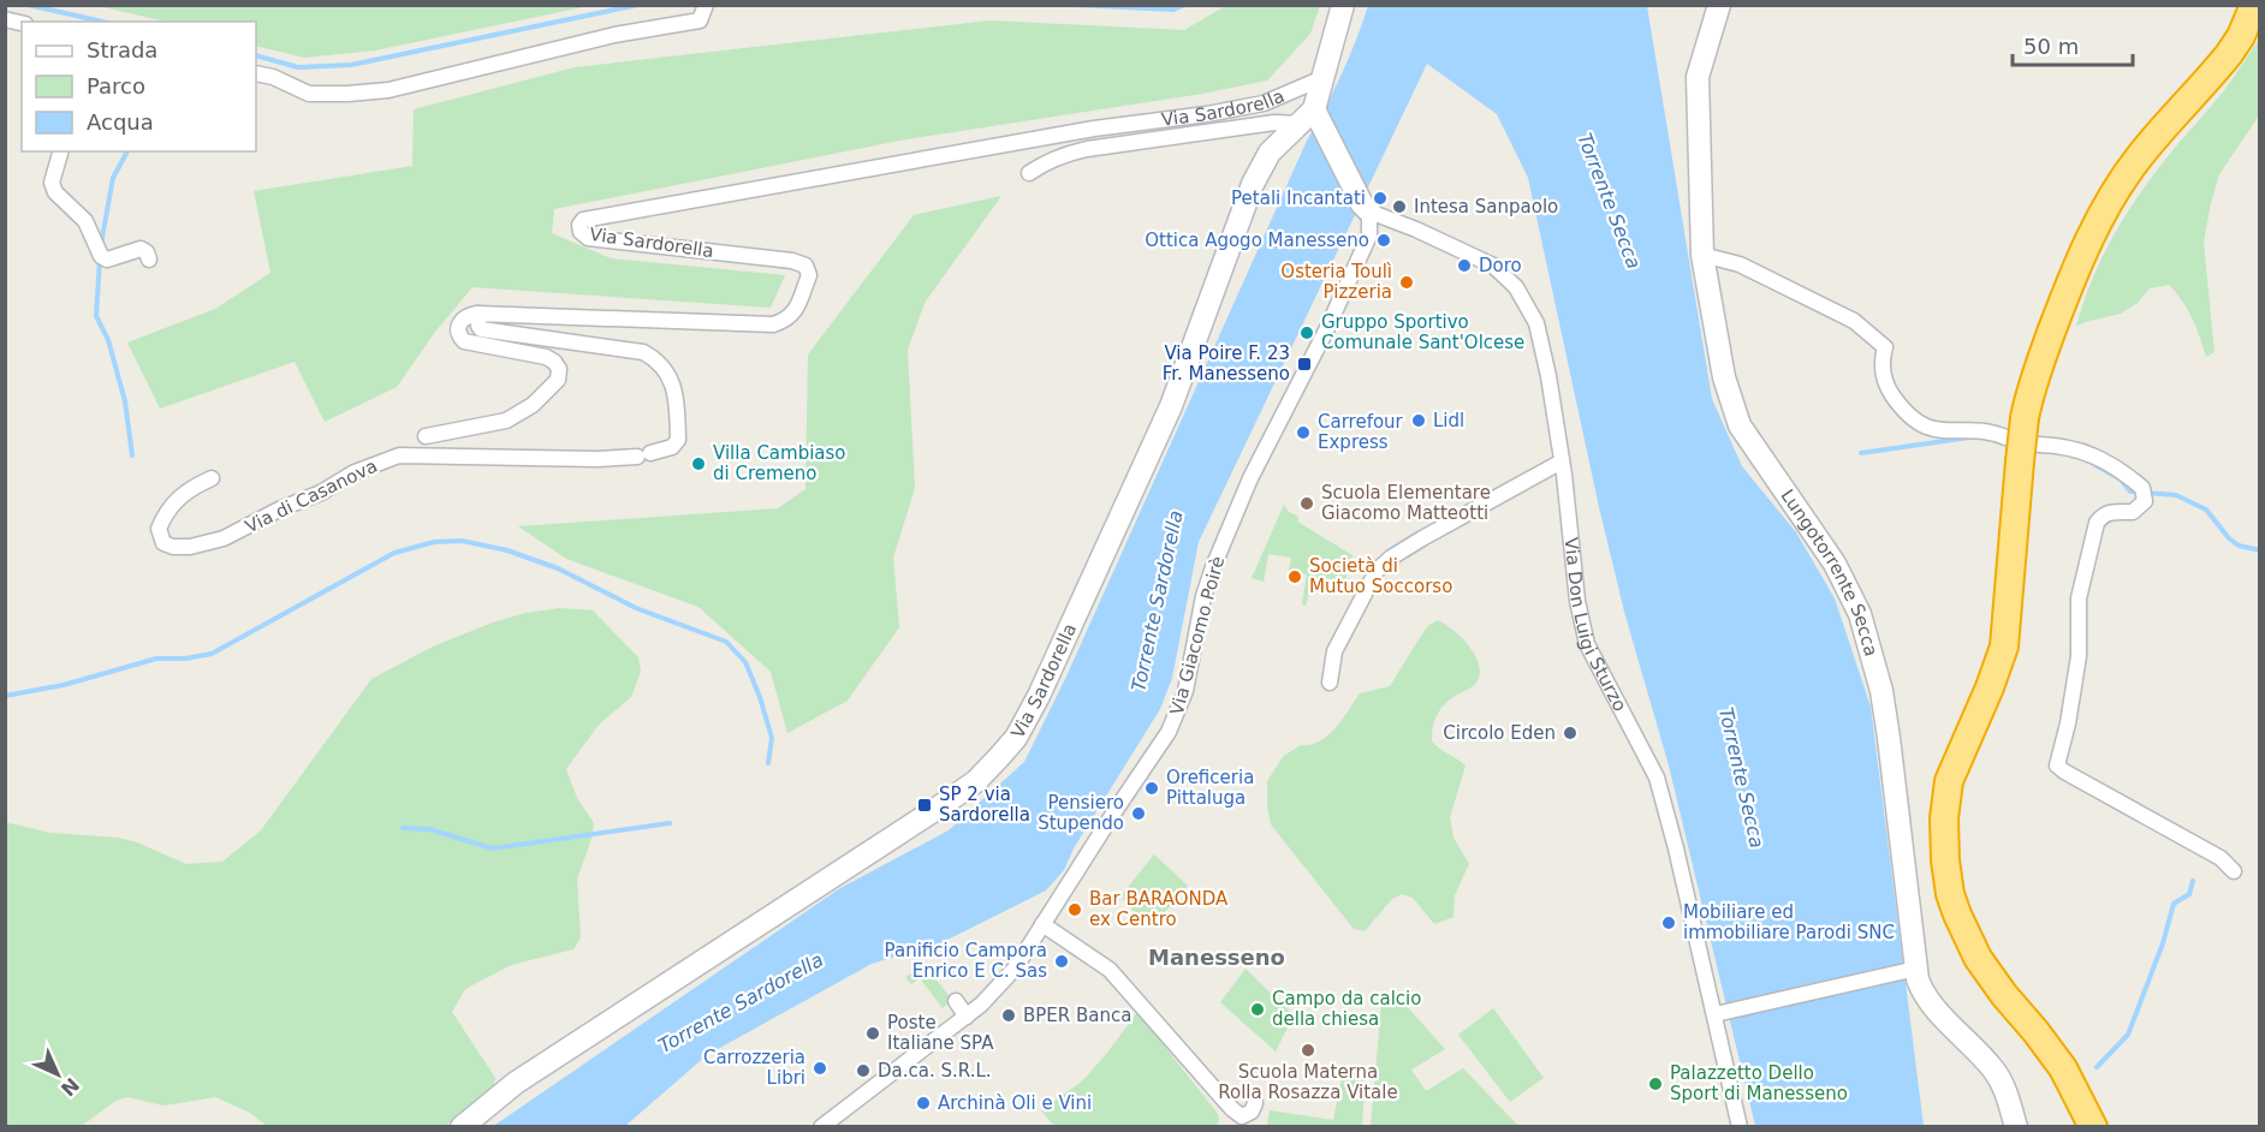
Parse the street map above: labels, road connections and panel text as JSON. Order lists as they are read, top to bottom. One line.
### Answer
{"streets":{"main road":["Via Sardorella","Lungotorrente Secca"],"street":["Via di Casanova","Via Don Luigi Sturzo","Via Giacomo Poirè"]},"crossings":[["Via Sardorella","Via di Casanova"],["Via Don Luigi Sturzo","Via Giacomo Poirè"]],"districts":["Manesseno"],"water":["Torrente Secca","Torrente Sardorella"],"places":{"other":["Petali Incantati","Intesa Sanpaolo","Ottica Agogo Manesseno","Doro","Osteria Toulì Pizzeria","Gruppo Sportivo Comunale Sant'Olcese","Lidl","Carrefour Express","Villa Cambiaso di Cremeno","Scuola Elementare Giacomo Matteotti","Società di Mutuo Soccorso","Circolo Eden","Oreficeria Pittaluga","Pensiero Stupendo","Bar BARAONDA ex Centro","Mobiliare ed immobiliare Parodi SNC","Panificio Campora Enrico E C. Sas","Campo da calcio della chiesa","BPER Banca","Poste Italiane SPA","Scuola Materna Rolla Rosazza Vitale","Carrozzeria Libri","Da.ca. S.R.L.","Palazzetto Dello Sport di Manesseno","Archinà Oli e Vini"],"transit":["Via Poire F. 23 Fr. Manesseno","SP 2 via Sardorella"]},"legend":["Strada","Parco","Acqua"],"scale_bar":"50 m","north":"bottom right"}
